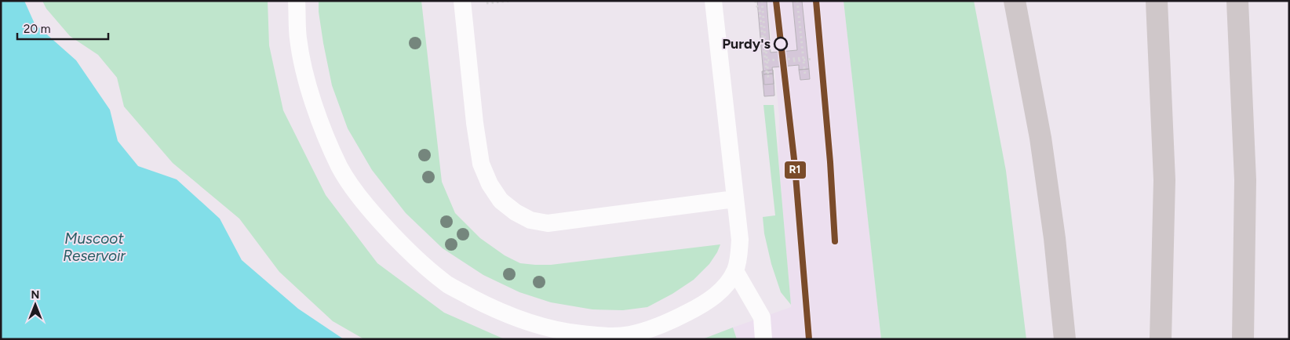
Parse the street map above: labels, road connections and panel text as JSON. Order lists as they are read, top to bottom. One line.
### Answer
{"water":["Muscoot Reservoir"],"places":["Purdy's"],"lines":["transit line R1"],"scale_bar":"20 m","north":"top"}
